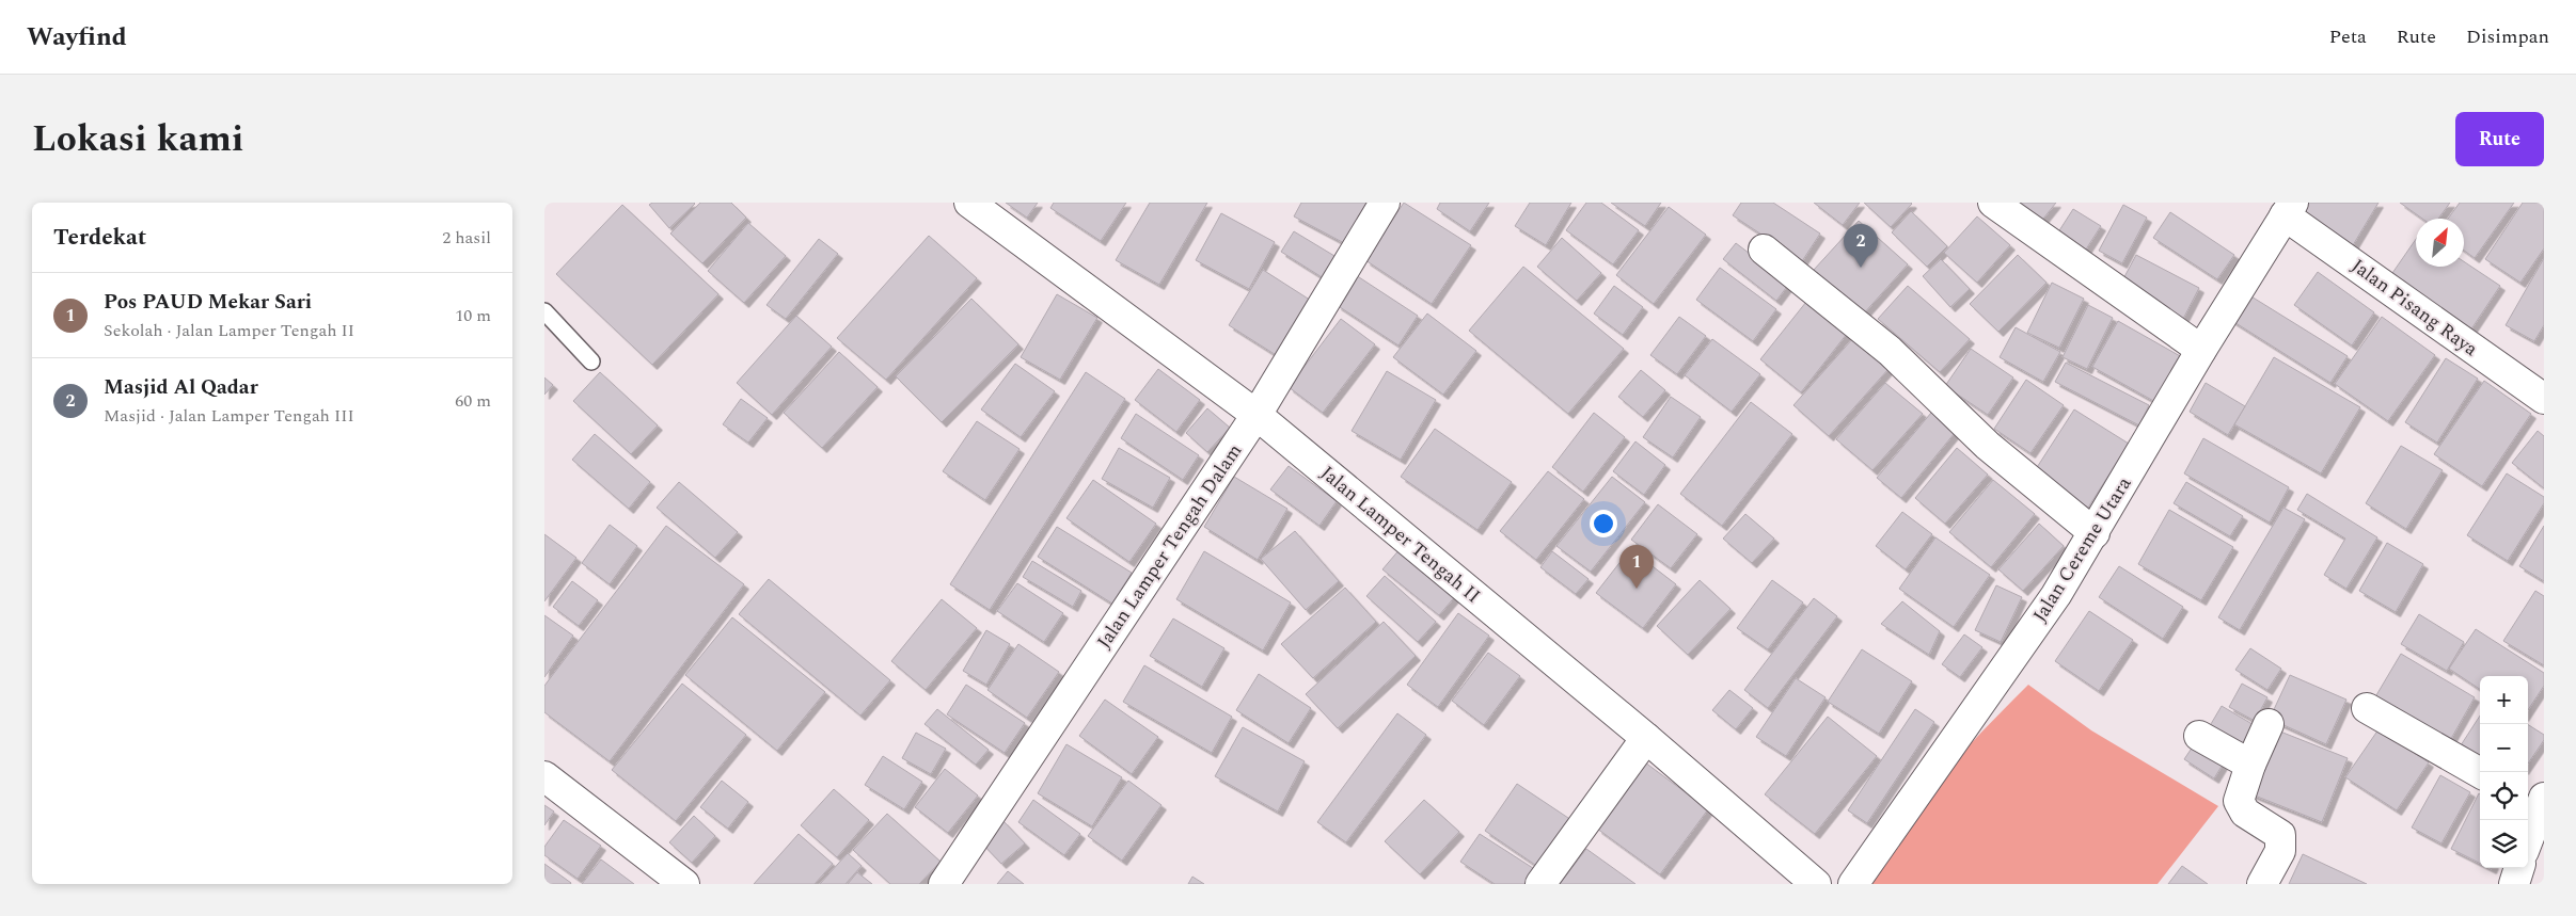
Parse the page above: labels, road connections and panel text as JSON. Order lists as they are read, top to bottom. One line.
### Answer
{"streets":{"street":["Jalan Pisang Raya","Jalan Lamper Tengah II","Jalan Lamper Tengah Dalam","Jalan Cereme Utara"]},"crossings":[["Jalan Pisang Raya","Jalan Cereme Utara"],["Jalan Lamper Tengah II","Jalan Lamper Tengah Dalam"]],"north":"top right","page":{"header":"Wayfind","nav":["Peta","Rute","Disimpan"],"title":"Lokasi kami","buttons":"Rute","heading":["Terdekat","2 hasil"],"pins":["2","1"],"list":[{"mark":"1","name":"Pos PAUD Mekar Sari","note":"Sekolah · Jalan Lamper Tengah II","value":"10 m"},{"mark":"2","name":"Masjid Al Qadar","note":"Masjid · Jalan Lamper Tengah III","value":"60 m"}],"map_buttons":["+","−"]}}
